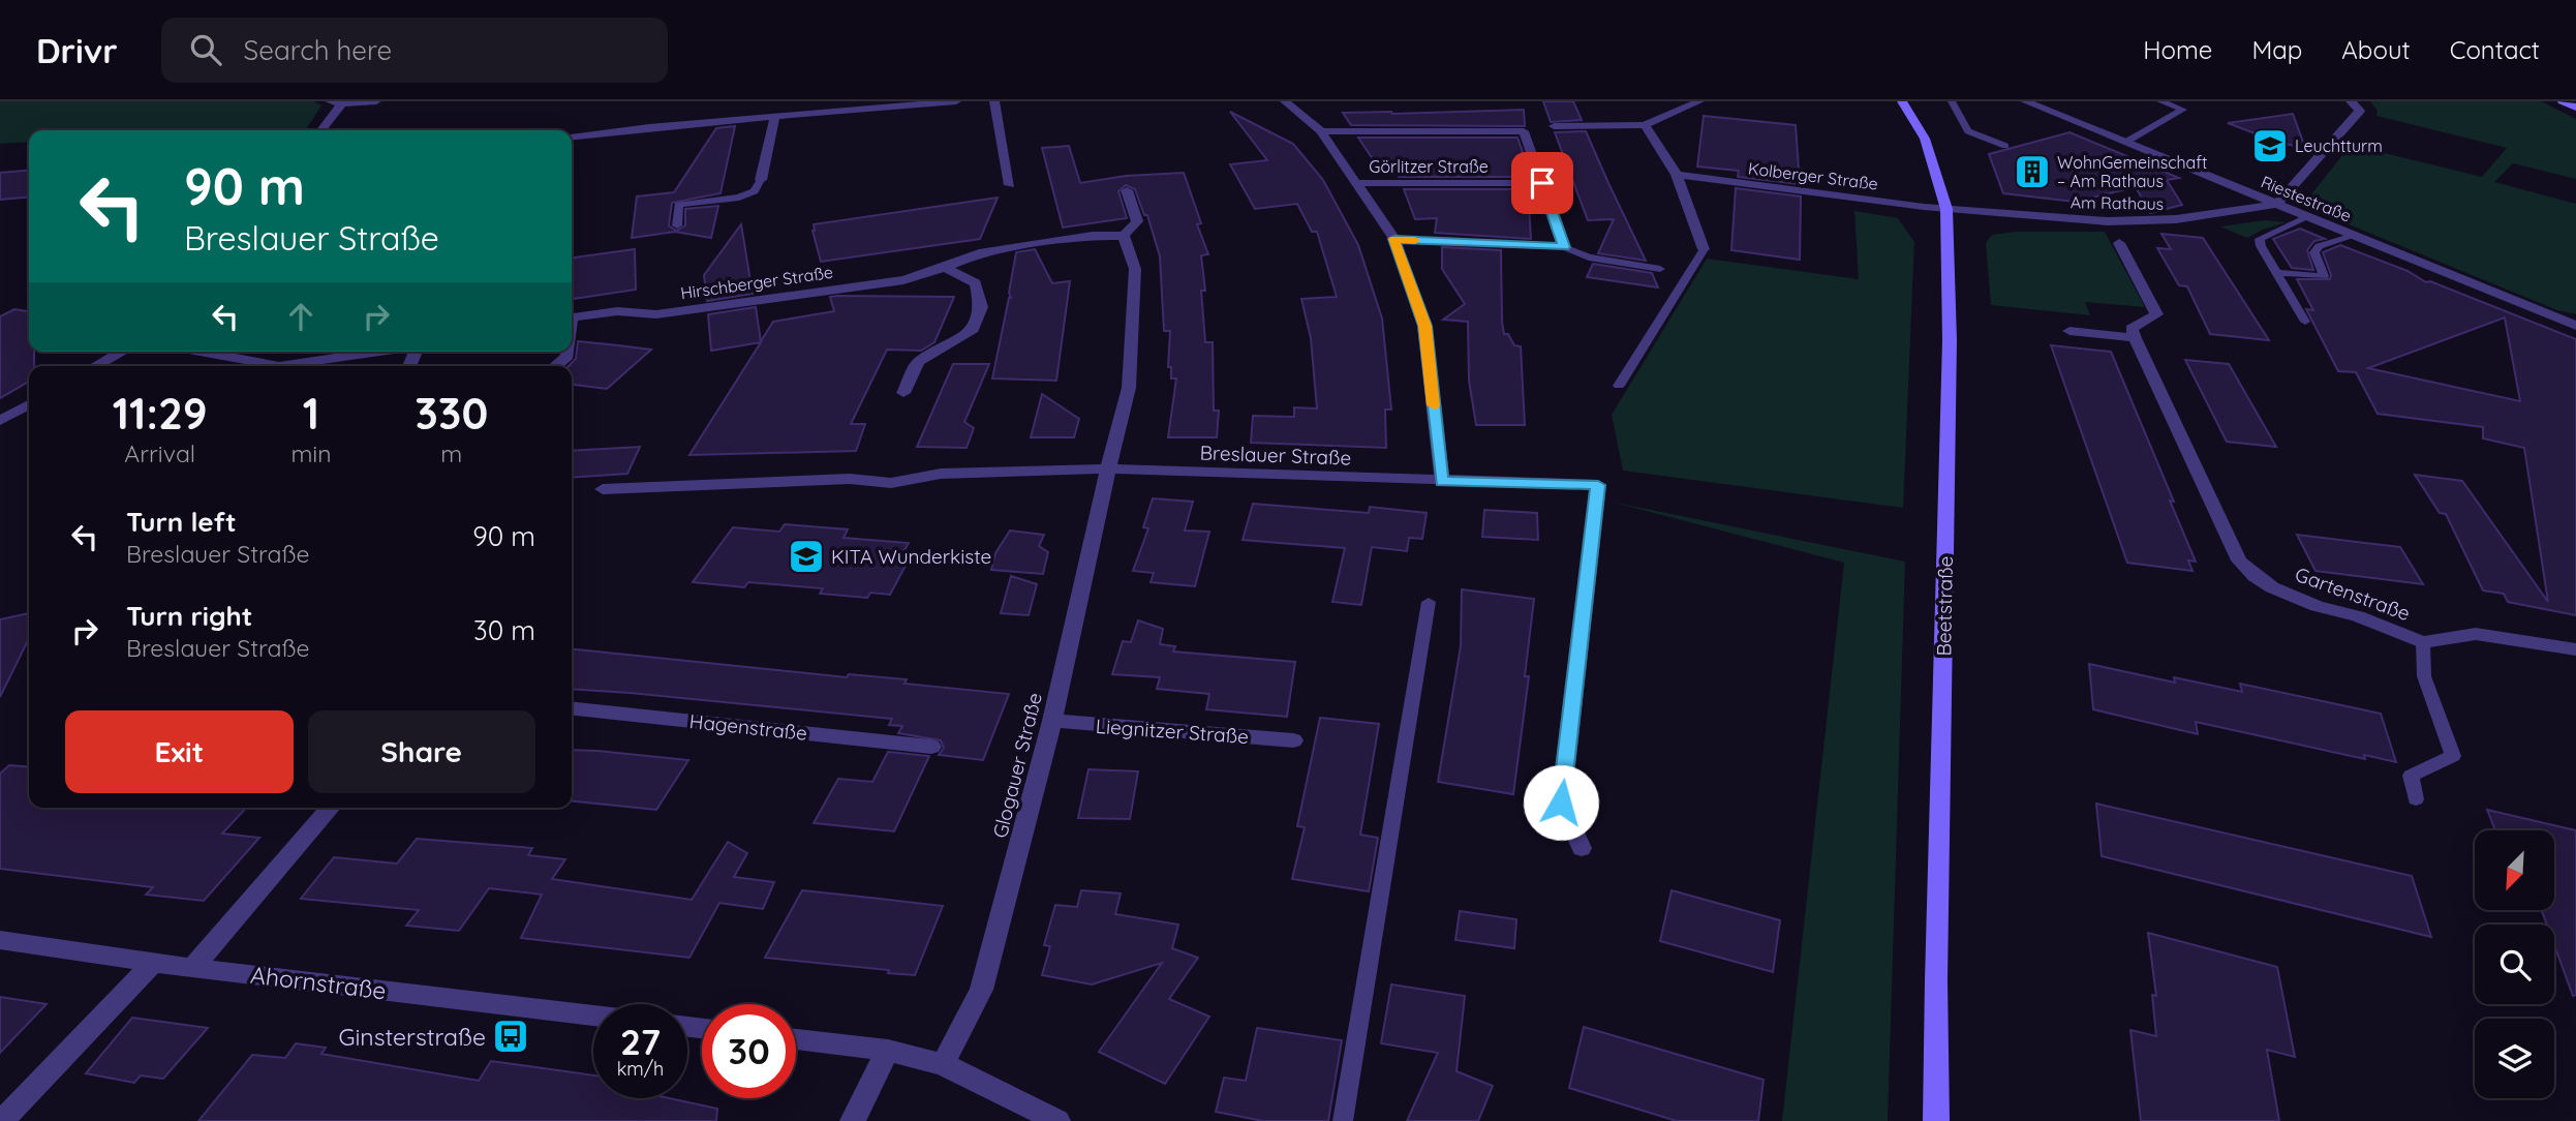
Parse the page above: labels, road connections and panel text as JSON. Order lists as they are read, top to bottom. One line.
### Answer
{"streets":{"main road":["Beetstraße"],"street":["Görlitzer Straße","Kolberger Straße","Riestestraße","Am Rathaus","Hirschberger Straße","Breslauer Straße","Gartenstraße","Hagenstraße","Liegnitzer Straße","Glogauer Straße","Ahornstraße"]},"crossings":[["Kolberger Straße","Am Rathaus"],["Kolberger Straße","Beetstraße"],["Riestestraße","Am Rathaus"],["Am Rathaus","Beetstraße"],["Hirschberger Straße","Glogauer Straße"],["Breslauer Straße","Glogauer Straße"],["Liegnitzer Straße","Glogauer Straße"]],"places":{"school or university":["Leuchtturm","KITA Wunderkiste"],"building":["WohnGemeinschaft – Am Rathaus"],"bus stop":["Ginsterstraße"]},"north":"bottom left","page":{"header":"Drivr","search":"Search here","nav":["Home","Map","About","Contact"],"turn":["90 m","Breslauer Straße"],"eta":["11:29","Arrival","1","min","330","m"],"list":[{"name":"Turn left","note":"Breslauer Straße","value":"90 m"},{"name":"Turn right","note":"Breslauer Straße","value":"30 m"}],"buttons":["Exit","Share"],"speed":"27 km/h","limit":"30"}}
